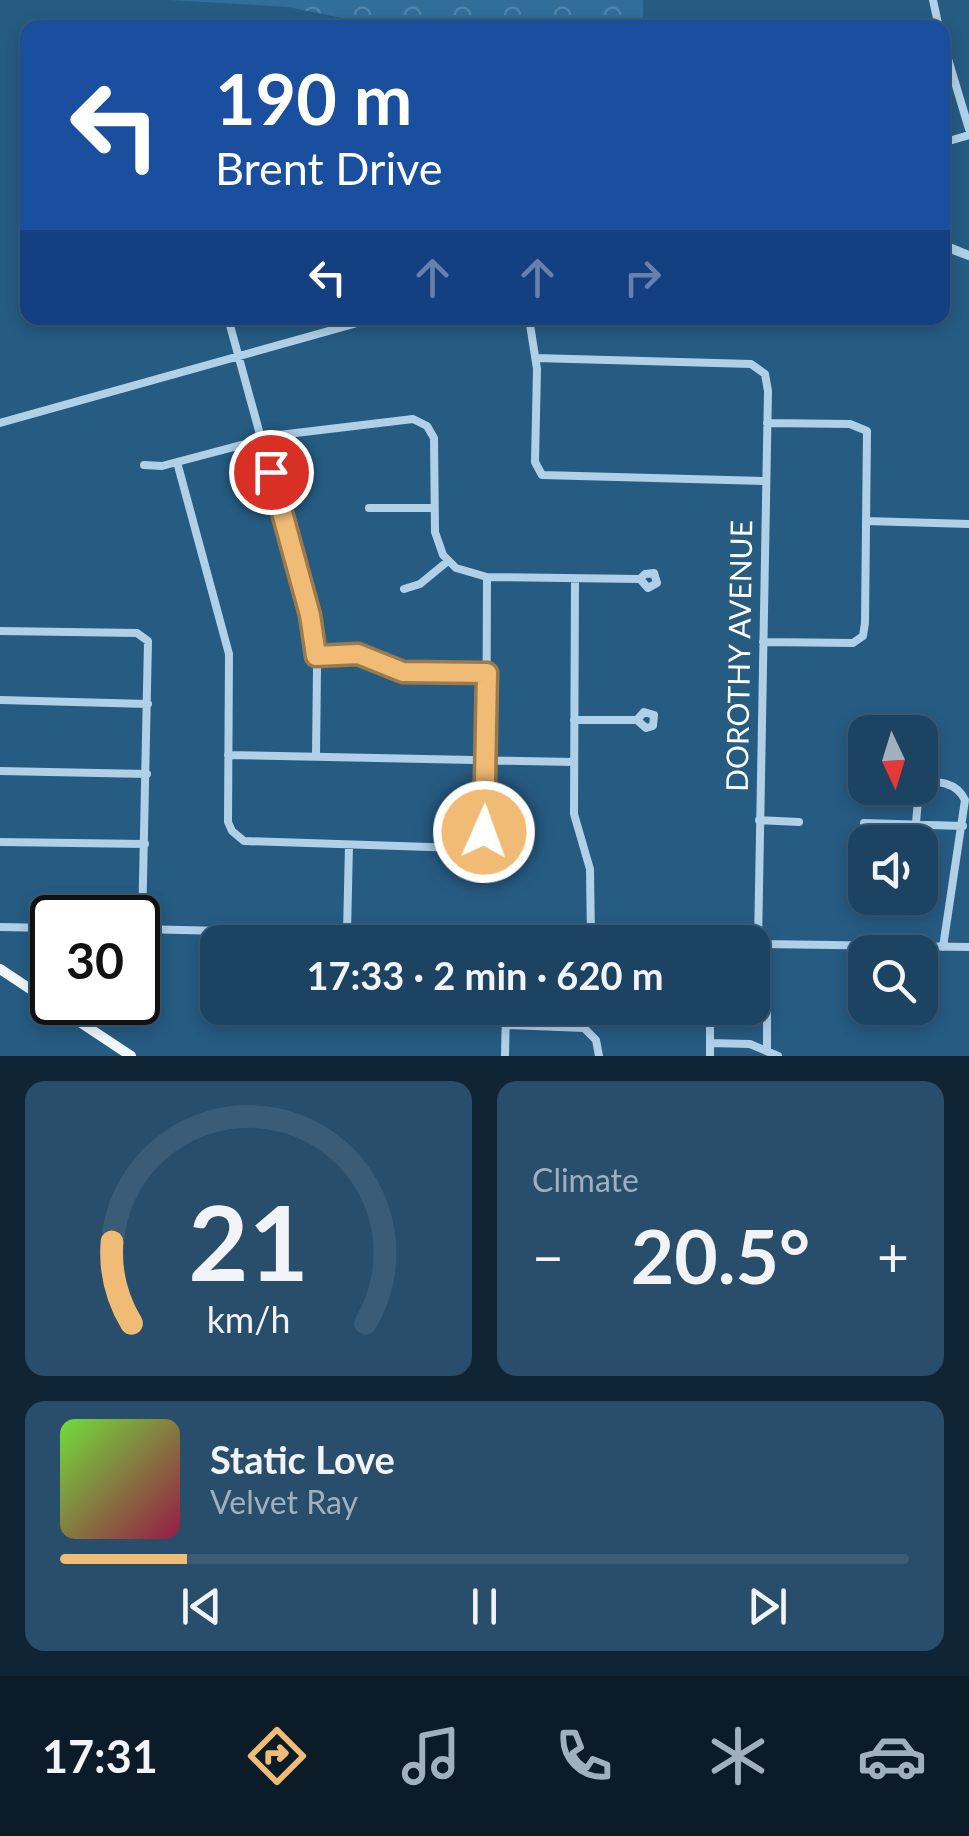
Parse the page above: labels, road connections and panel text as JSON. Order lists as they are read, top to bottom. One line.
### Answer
{"streets":{"street":["DOROTHY AVENUE"]},"north":"bottom","page":{"turn":["190 m","Brent Drive"],"limit":"30","trip":"17:33 · 2 min · 620 m","tile":"Climate","heat":["−","20.5°","+"],"song":["Static Love","Velvet Ray"],"tabs":"17:31","gauge":["21","km/h"]}}
